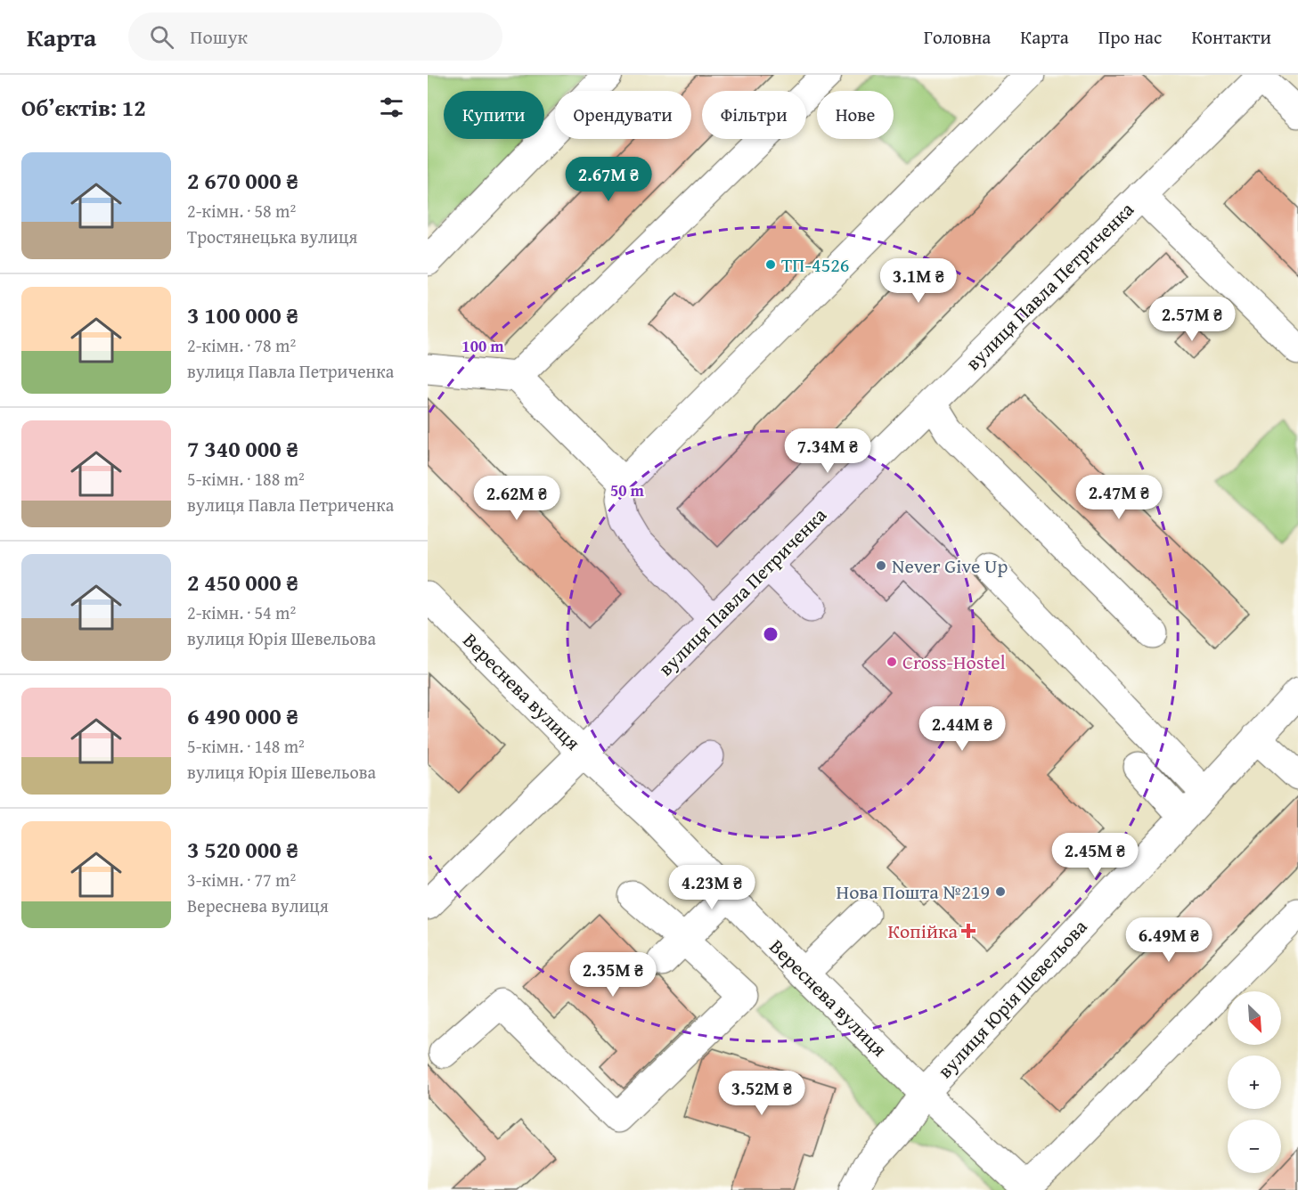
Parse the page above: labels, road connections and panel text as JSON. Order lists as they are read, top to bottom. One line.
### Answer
{"streets":{"street":["вулиця Павла Петриченка","Вереснева вулиця","вулиця Юрія Шевельова"]},"crossings":[["вулиця Павла Петриченка","Вереснева вулиця"],["Вереснева вулиця","вулиця Юрія Шевельова"]],"places":{"other":["ТП-4526","Never Give Up","Cross-Hostel","Нова Пошта №219"],"health":["Копійка"]},"north":"bottom right","page":{"header":"Карта","search":"Пошук","nav":["Головна","Карта","Про нас","Контакти"],"heading":"Об’єктів: 12","chip":["Купити","Орендувати","Фільтри","Нове"],"list":[{"name":"2 670 000 ₴","note":"2-кімн. · 58 m² · Тростянецька вулиця"},{"name":"3 100 000 ₴","note":"2-кімн. · 78 m² · вулиця Павла Петриченка"},{"name":"7 340 000 ₴","note":"5-кімн. · 188 m² · вулиця Павла Петриченка"},{"name":"2 450 000 ₴","note":"2-кімн. · 54 m² · вулиця Юрія Шевельова"},{"name":"6 490 000 ₴","note":"5-кімн. · 148 m² · вулиця Юрія Шевельова"},{"name":"3 520 000 ₴","note":"3-кімн. · 77 m² · Вереснева вулиця"}],"price":["2.67M ₴","3.1M ₴","2.57M ₴","7.34M ₴","2.47M ₴","2.62M ₴","2.44M ₴","2.45M ₴","4.23M ₴","6.49M ₴","2.35M ₴","3.52M ₴"],"map_buttons":["+","−"]},"rings":["100 m","50 m"]}
